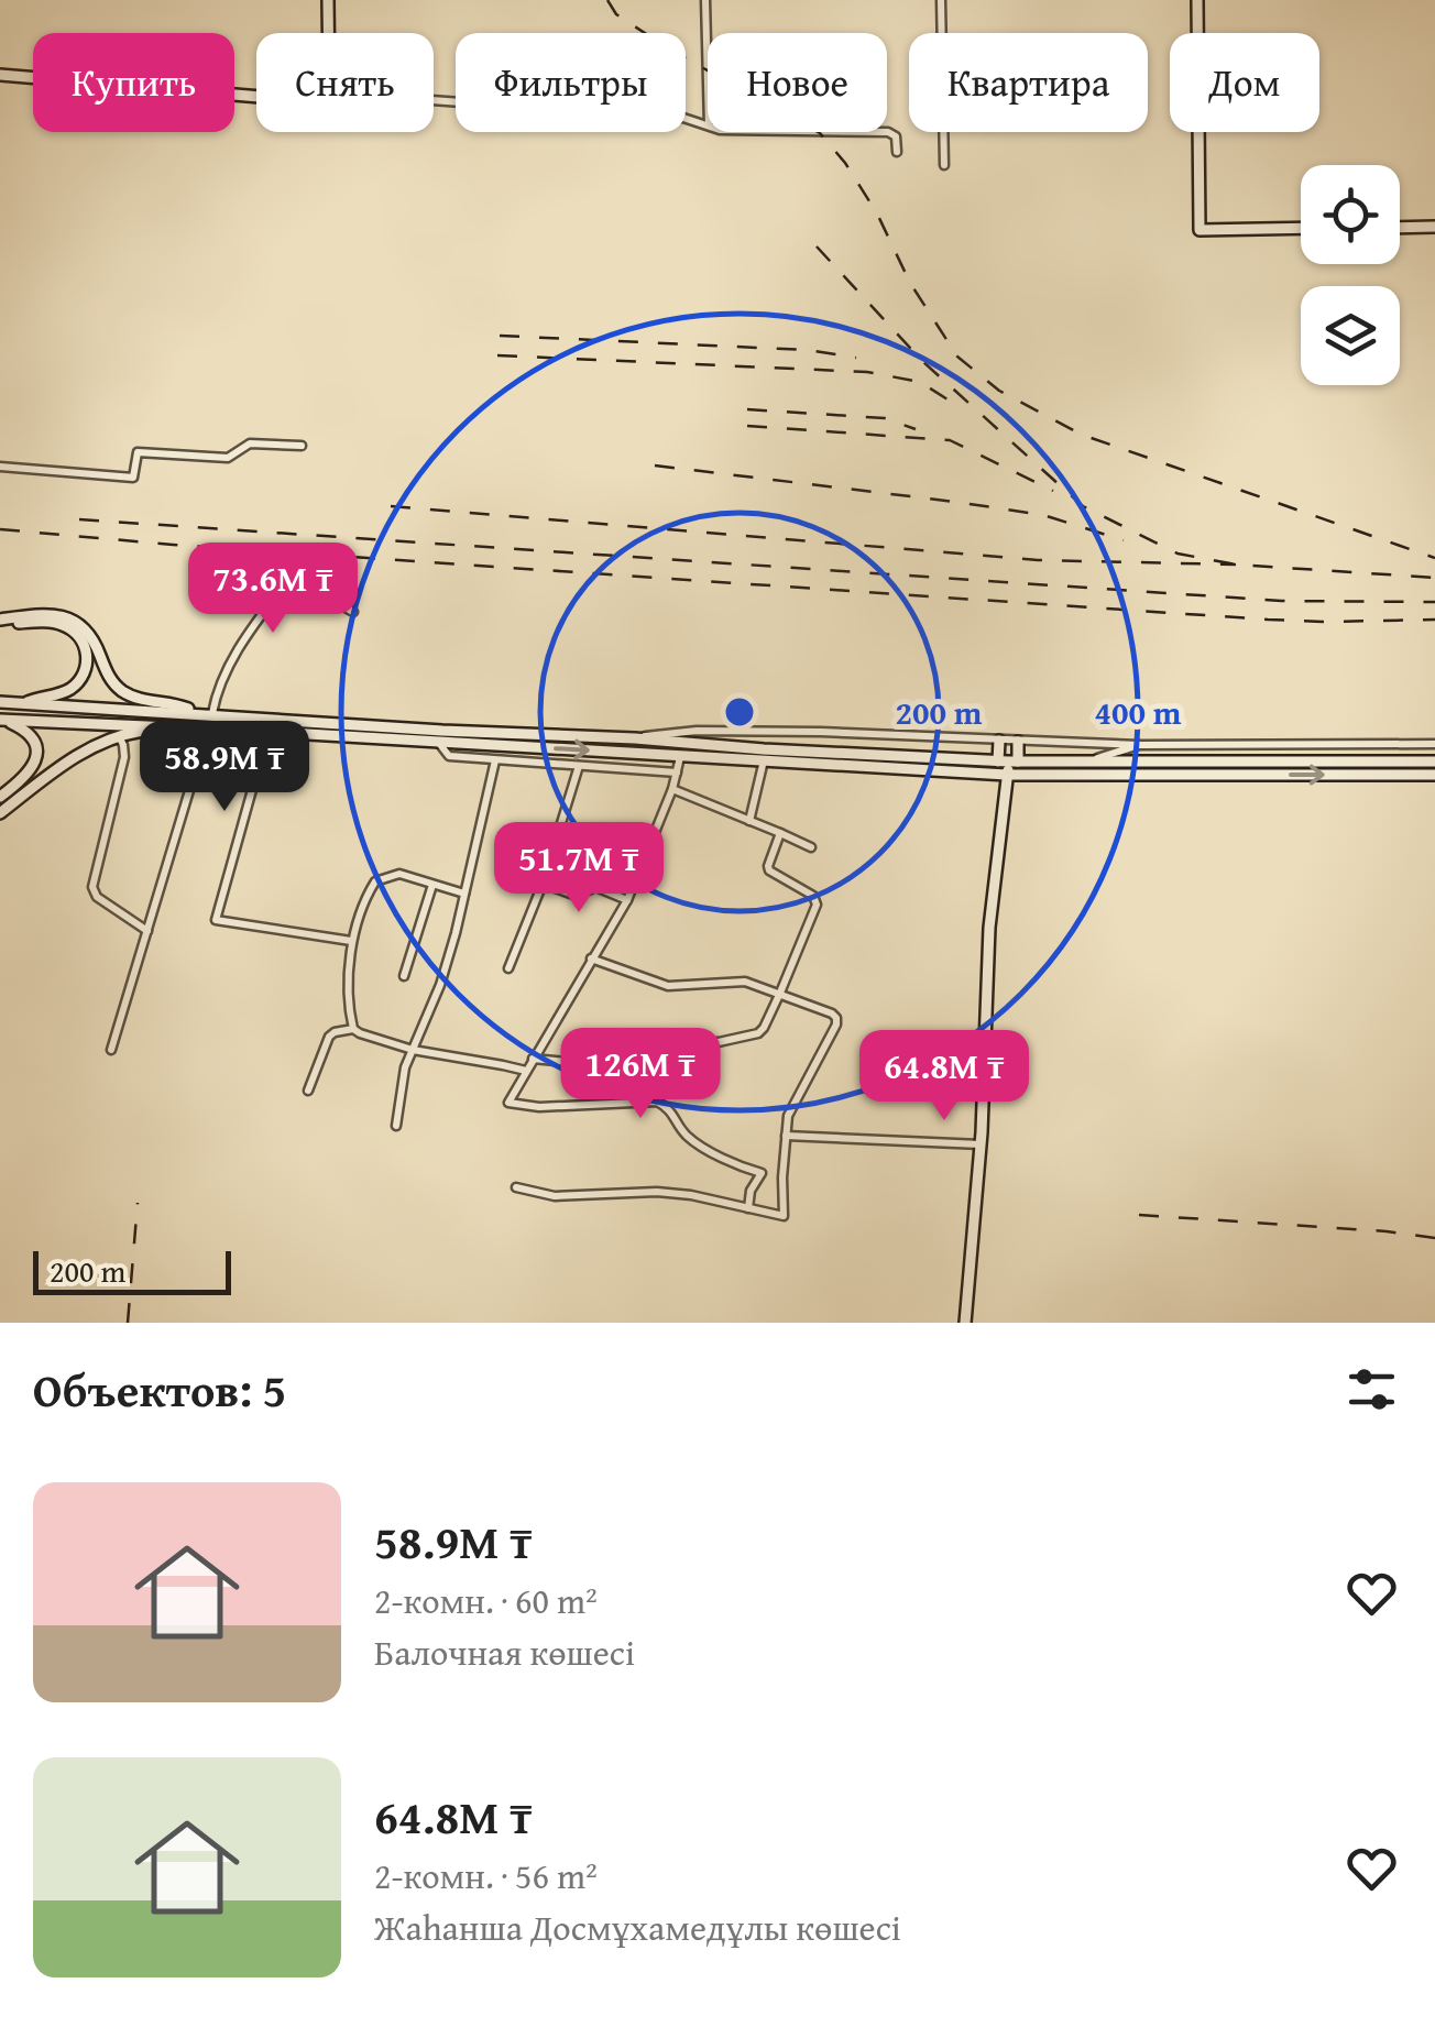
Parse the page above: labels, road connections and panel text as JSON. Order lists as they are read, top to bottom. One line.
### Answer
{"scale_bar":"200 m","page":{"chip":["Купить","Снять","Фильтры","Новое","Квартира","Дом"],"price":["73.6M ₸","58.9M ₸","51.7M ₸","126M ₸","64.8M ₸"],"scale":"200 m","heading":"Объектов: 5","list":[{"name":"58.9M ₸","note":"2-комн. · 60 m² · Балочная көшесі"},{"name":"64.8M ₸","note":"2-комн. · 56 m² · Жаһанша Досмұхамедұлы көшесі"}]},"rings":["200 m","400 m"]}
